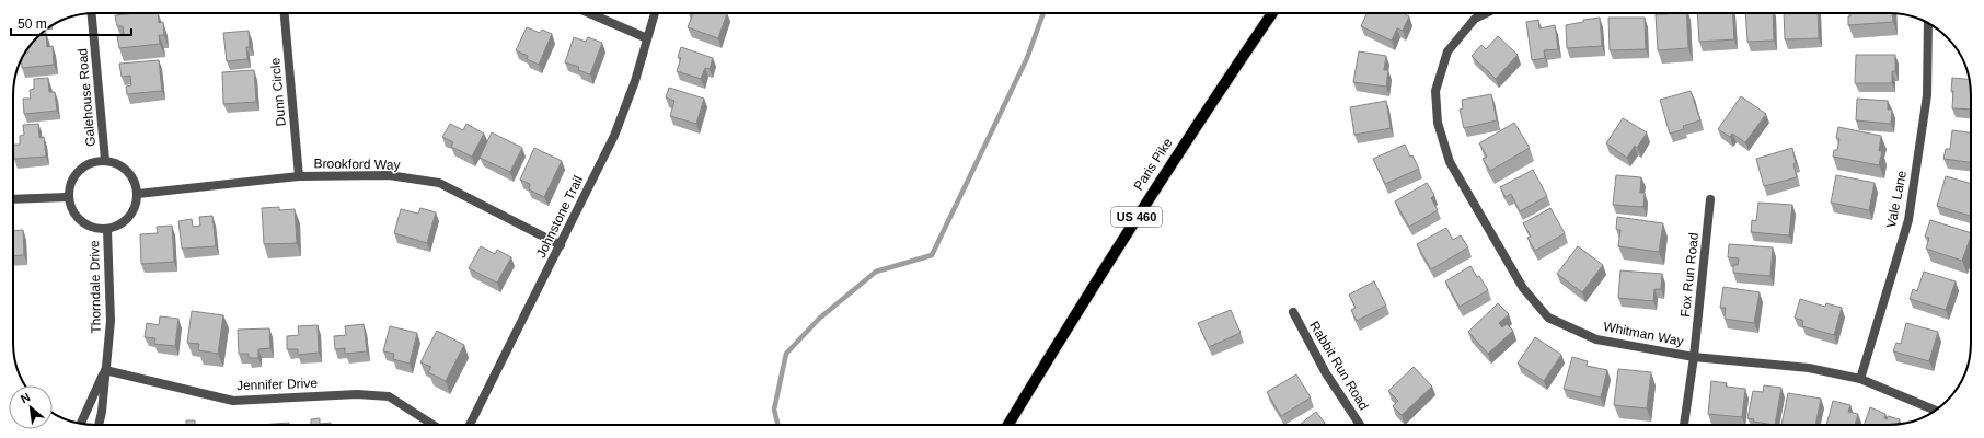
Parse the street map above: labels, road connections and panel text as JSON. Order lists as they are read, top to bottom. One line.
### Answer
{"streets":{"main road":["Paris Pike","US 460"],"street":["Dunn Circle","Galehouse Road","Brookford Way","Vale Lane","Johnstone Trail","Fox Run Road","Thorndale Drive","Whitman Way","Rabbit Run Road","Jennifer Drive"]},"crossings":[["Dunn Circle","Brookford Way"],["Galehouse Road","Brookford Way"],["Galehouse Road","Thorndale Drive"],["Brookford Way","Johnstone Trail"],["Brookford Way","Thorndale Drive"],["Vale Lane","Whitman Way"],["Fox Run Road","Whitman Way"],["Thorndale Drive","Jennifer Drive"]],"scale_bar":"50 m","north":"top left"}
